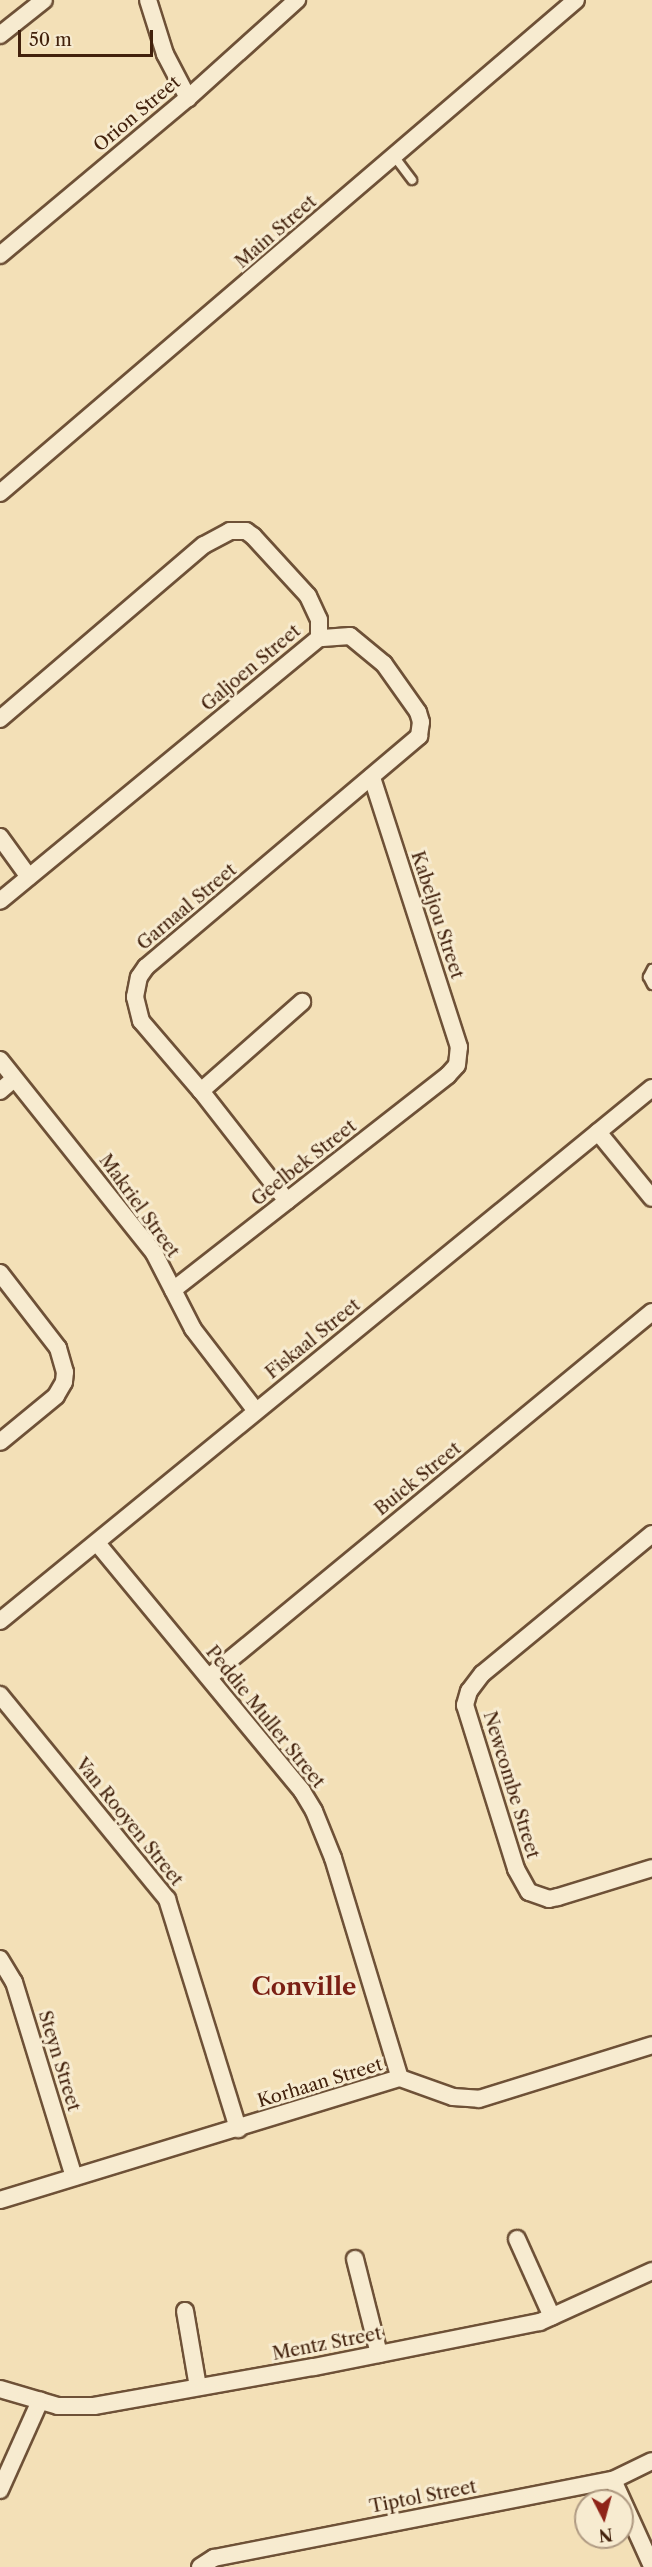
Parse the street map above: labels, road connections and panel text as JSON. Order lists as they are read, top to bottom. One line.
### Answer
{"streets":{"street":["Orion Street","Main Street","Galjoen Street","Garnaal Street","Kabeljou Street","Geelbek Street","Makriel Street","Fiskaal Street","Buick Street","Peddie Muller Street","Newcombe Street","Van Rooyen Street","Steyn Street","Korhaan Street","Mentz Street","Tiptol Street"]},"crossings":[["Galjoen Street","Garnaal Street"],["Garnaal Street","Kabeljou Street"],["Garnaal Street","Geelbek Street"],["Kabeljou Street","Geelbek Street"],["Geelbek Street","Makriel Street"],["Makriel Street","Fiskaal Street"],["Fiskaal Street","Peddie Muller Street"],["Buick Street","Peddie Muller Street"],["Peddie Muller Street","Korhaan Street"],["Van Rooyen Street","Korhaan Street"],["Steyn Street","Korhaan Street"]],"districts":["Conville"],"scale_bar":"50 m","north":"bottom"}
